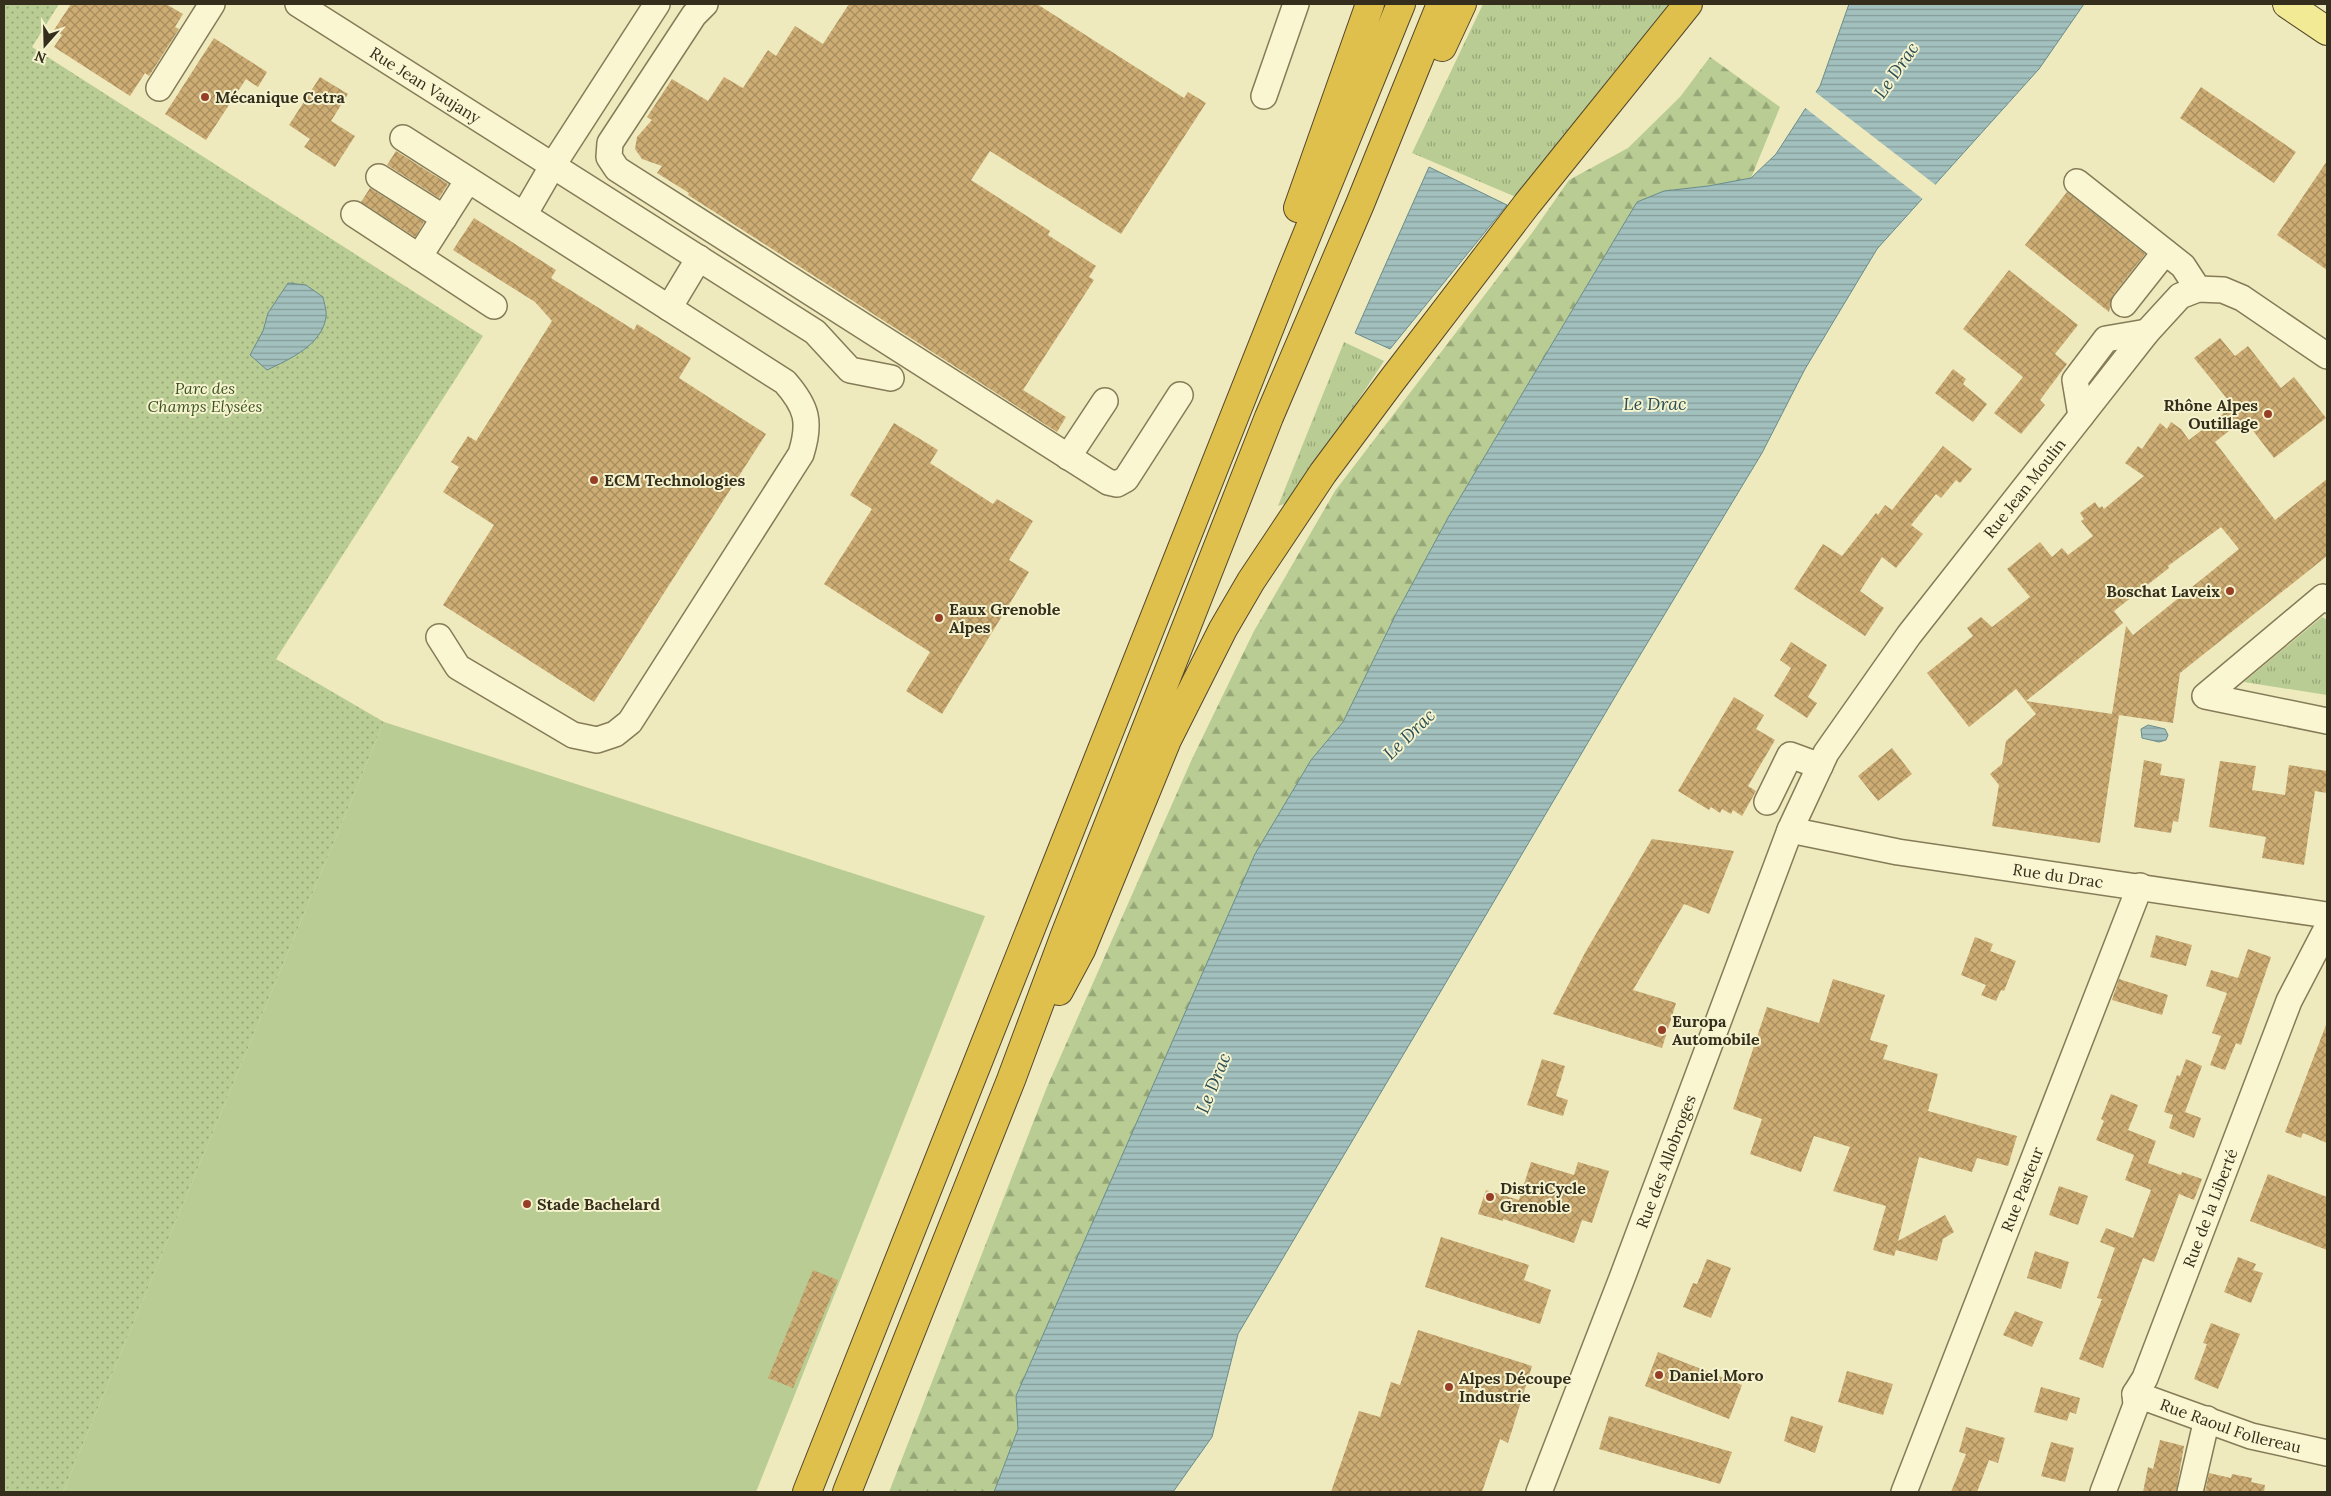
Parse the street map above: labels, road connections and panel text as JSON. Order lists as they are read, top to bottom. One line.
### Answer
{"streets":{"street":["Rue Jean Vaujany","Rue Jean Moulin","Rue du Drac","Rue des Allobroges","Rue Pasteur","Rue de la Liberté","Rue Raoul Follereau"]},"crossings":[["Rue Jean Moulin","Rue du Drac"],["Rue Jean Moulin","Rue des Allobroges"],["Rue du Drac","Rue des Allobroges"],["Rue du Drac","Rue Pasteur"],["Rue de la Liberté","Rue Raoul Follereau"]],"water":["Le Drac"],"parks":["Parc des Champs Elysées"],"places":["Mécanique Cetra","Rhône Alpes Outillage","ECM Technologies","Boschat Laveix","Eaux Grenoble Alpes","Europa Automobile","DistriCycle Grenoble","Stade Bachelard","Daniel Moro","Alpes Découpe Industrie"],"north":"bottom"}
